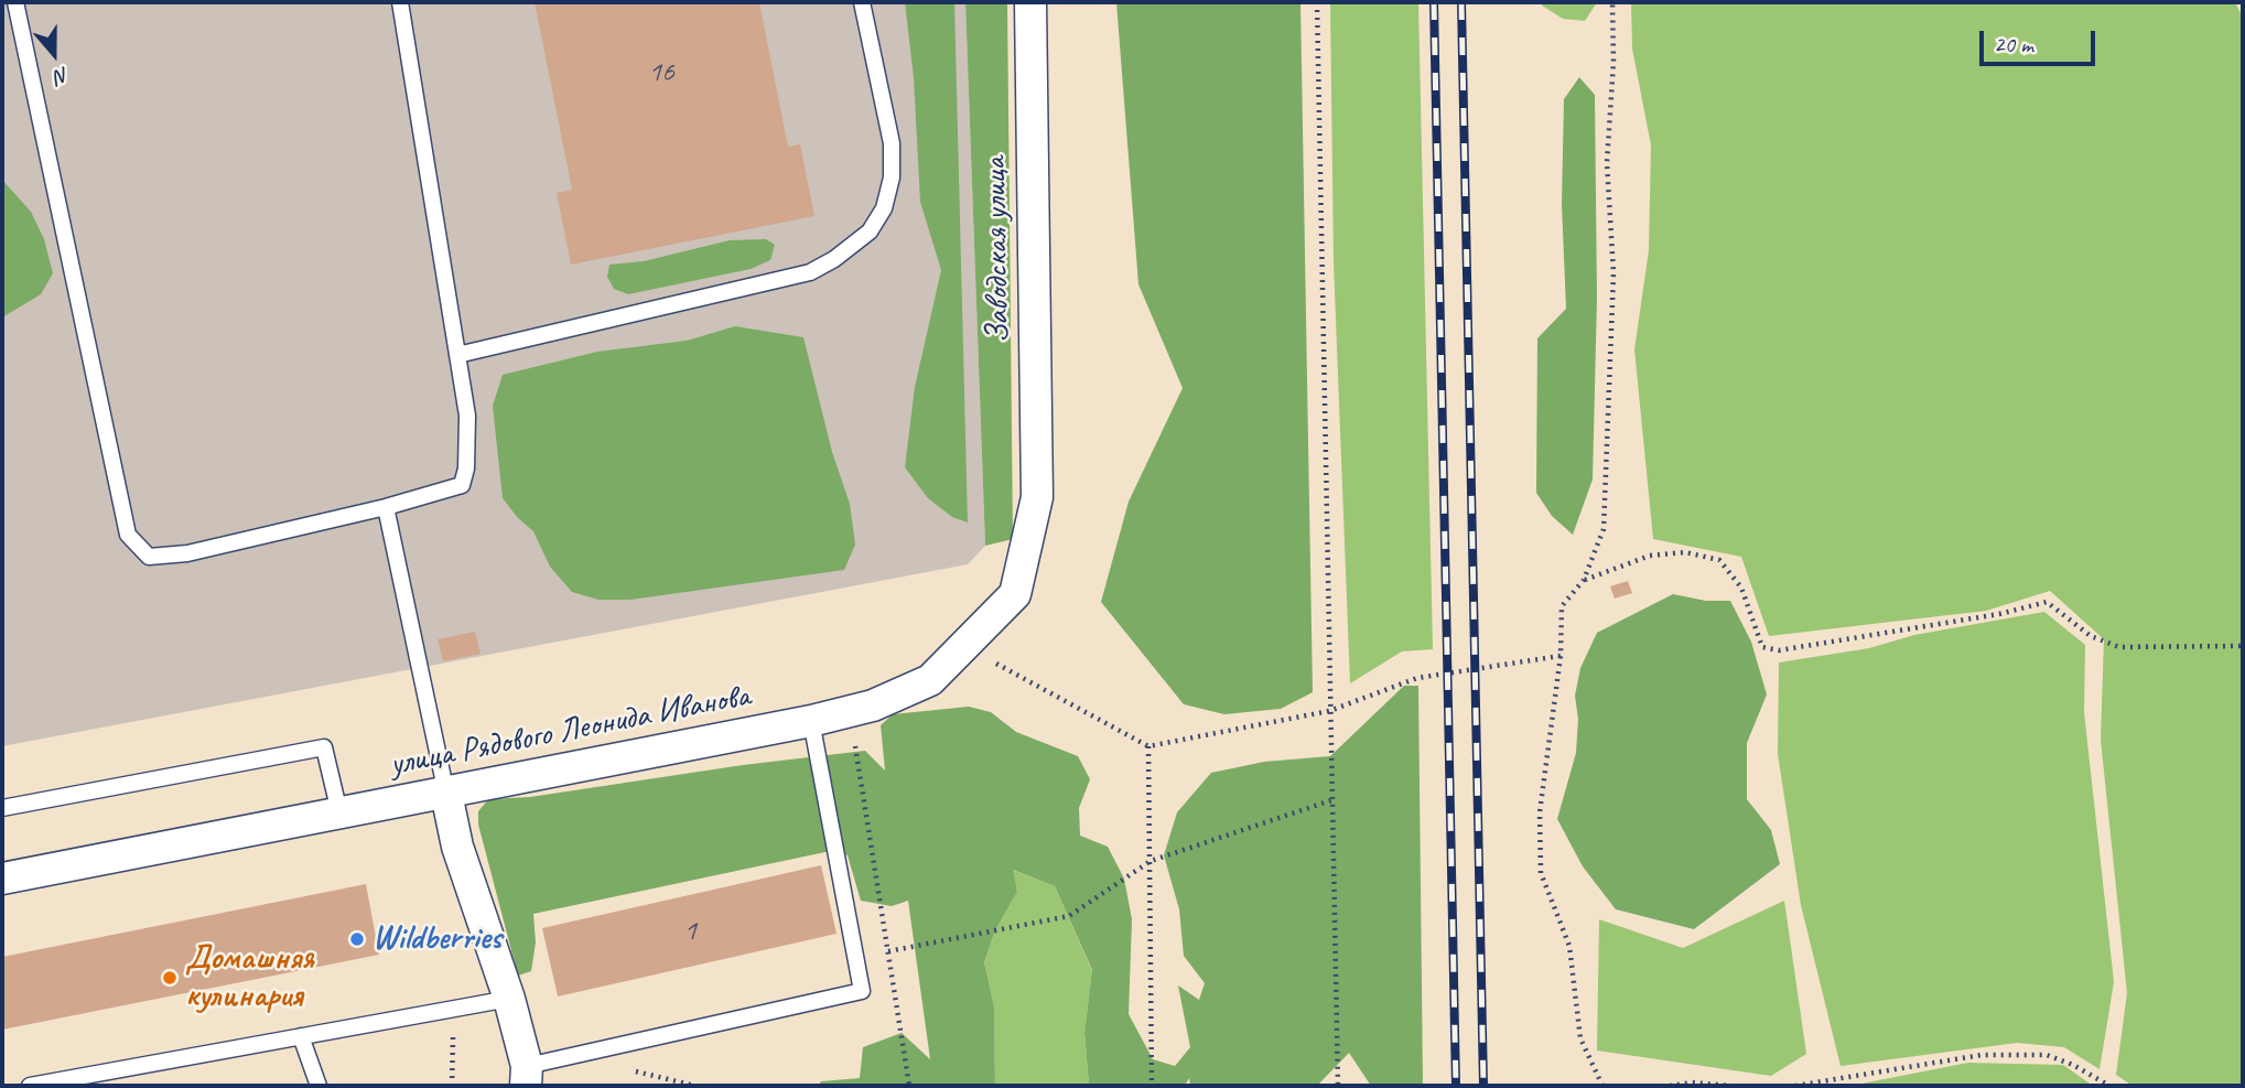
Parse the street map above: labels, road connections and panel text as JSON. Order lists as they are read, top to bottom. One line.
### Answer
{"streets":{"street":["Заводская улица","улица Рядового Леонида Иванова"]},"crossings":[["Заводская улица","улица Рядового Леонида Иванова"]],"places":["Wildberries","Домашняя кулинария"],"house_numbers":["16","1"],"scale_bar":"20 m","north":"bottom"}
